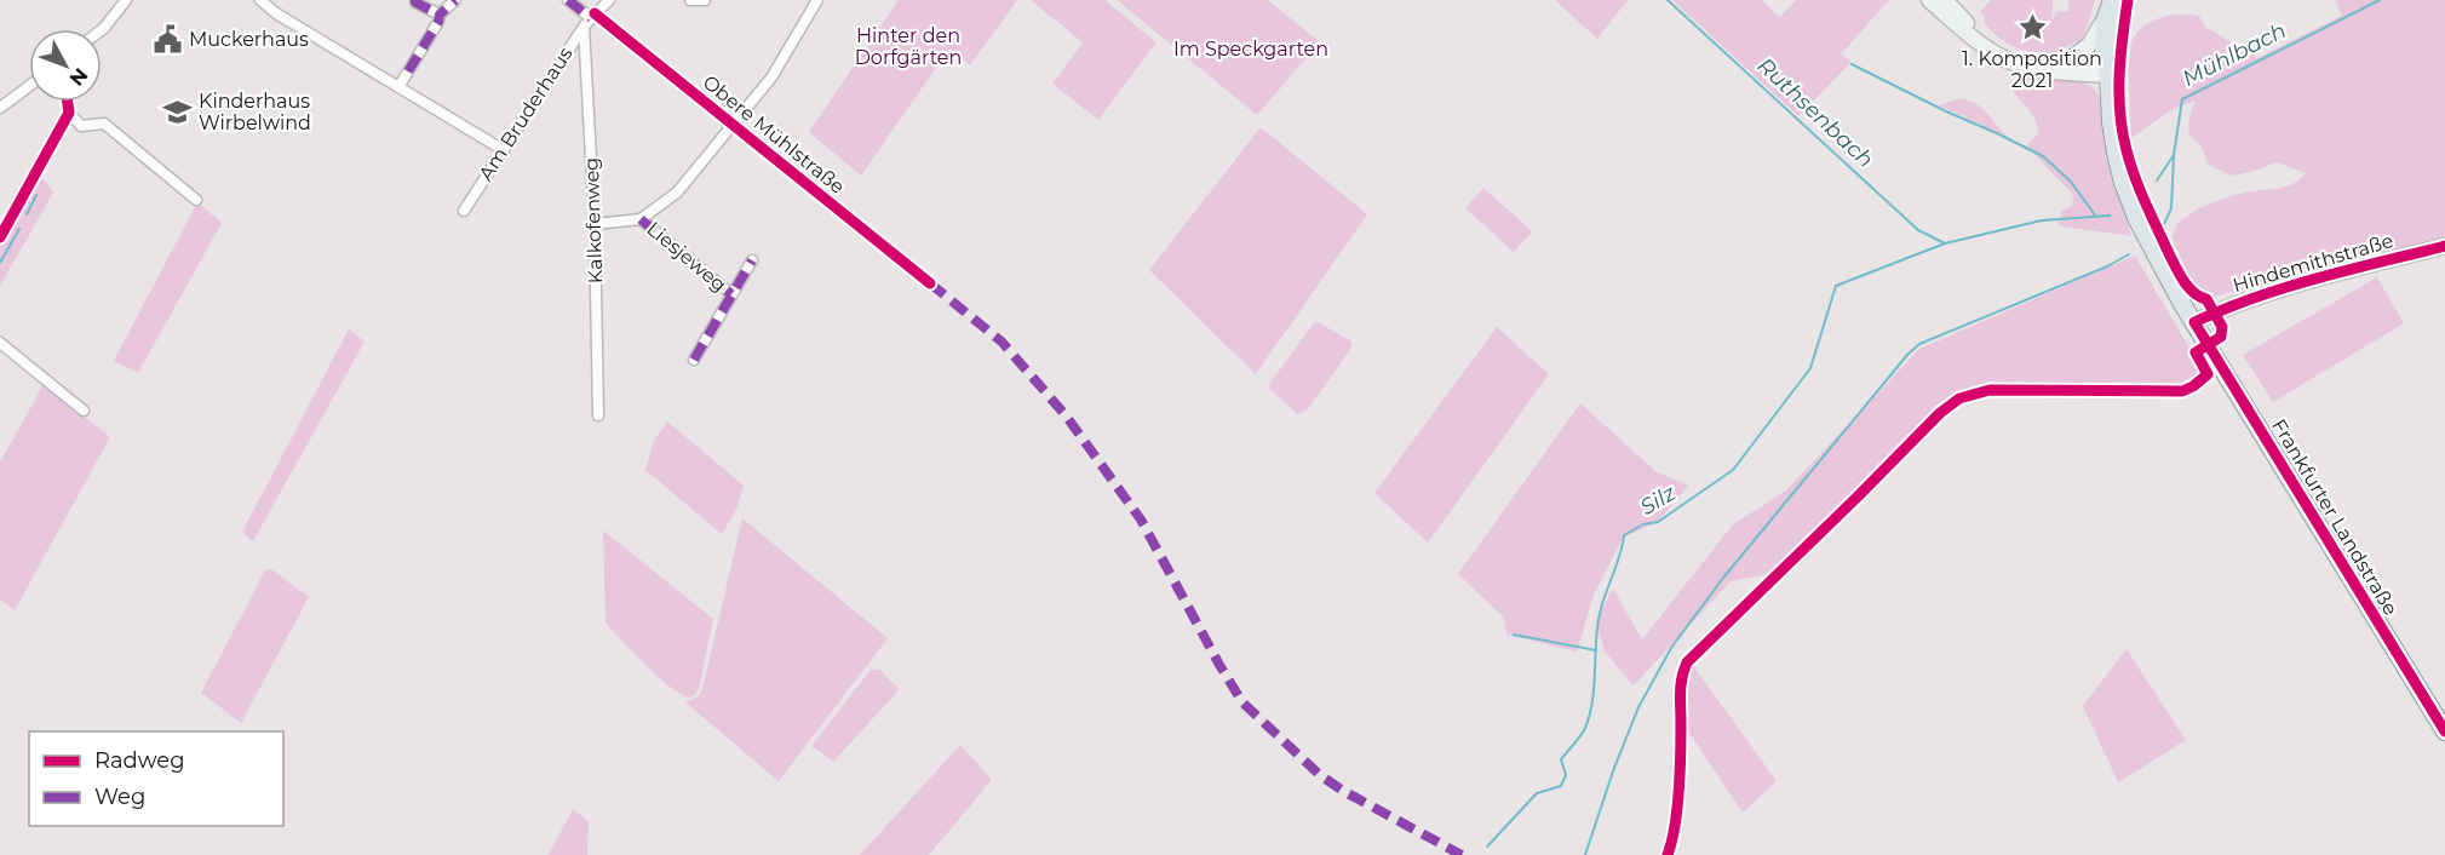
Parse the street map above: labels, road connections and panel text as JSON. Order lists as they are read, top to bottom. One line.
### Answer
{"streets":{"main road":["Frankfurter Landstraße"],"street":["Am Bruderhaus","Obere Mühlstraße","Kalkofenweg","Liesjeweg","Hindemithstraße"]},"crossings":[["Am Bruderhaus","Obere Mühlstraße"],["Am Bruderhaus","Kalkofenweg"],["Obere Mühlstraße","Kalkofenweg"],["Hindemithstraße","Frankfurter Landstraße"]],"water":["Mühlbach","Ruthsenbach","Silz"],"parks":["Hinter den Dorfgärten","Im Speckgarten"],"places":{"place":["1. Komposition 2021"],"public building":["Muckerhaus"],"school or university":["Kinderhaus Wirbelwind"]},"legend":["Radweg","Weg"],"north":"bottom right"}
